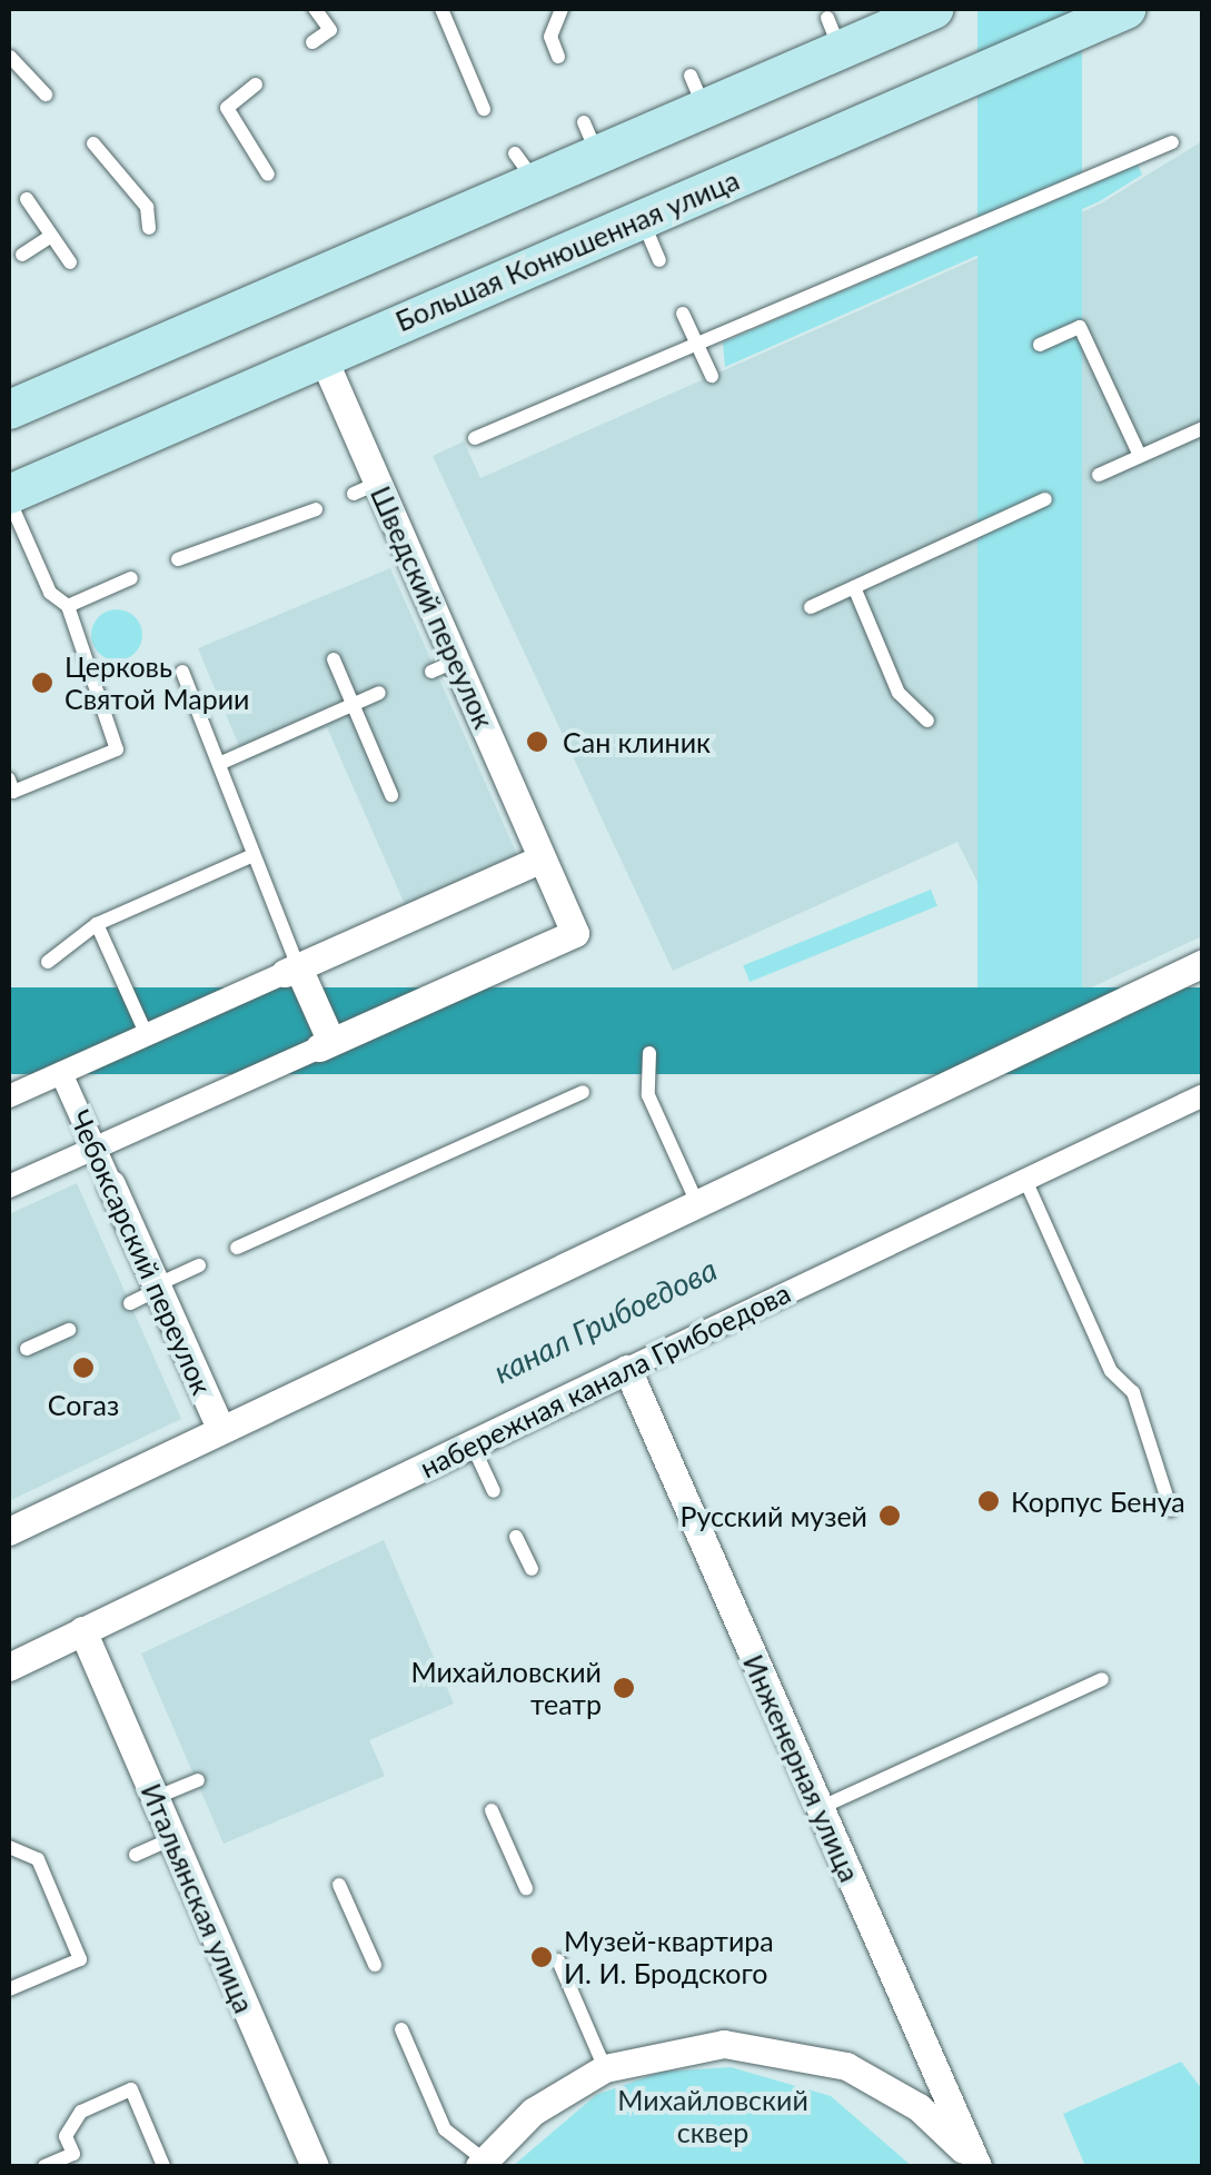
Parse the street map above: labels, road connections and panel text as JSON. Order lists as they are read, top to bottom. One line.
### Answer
{"streets":{"main road":["Большая Конюшенная улица"],"street":["Шведский переулок","Чебоксарский переулок","набережная канала Грибоедова","Инженерная улица","Итальянская улица"]},"crossings":[["Большая Конюшенная улица","Шведский переулок"],["набережная канала Грибоедова","Инженерная улица"],["набережная канала Грибоедова","Итальянская улица"]],"water":["канал Грибоедова"],"parks":["Михайловский сквер"],"places":["Церковь Святой Марии","Сан клиник","Согаз","Корпус Бенуа","Русский музей","Михайловский театр","Музей-квартира И. И. Бродского"]}
